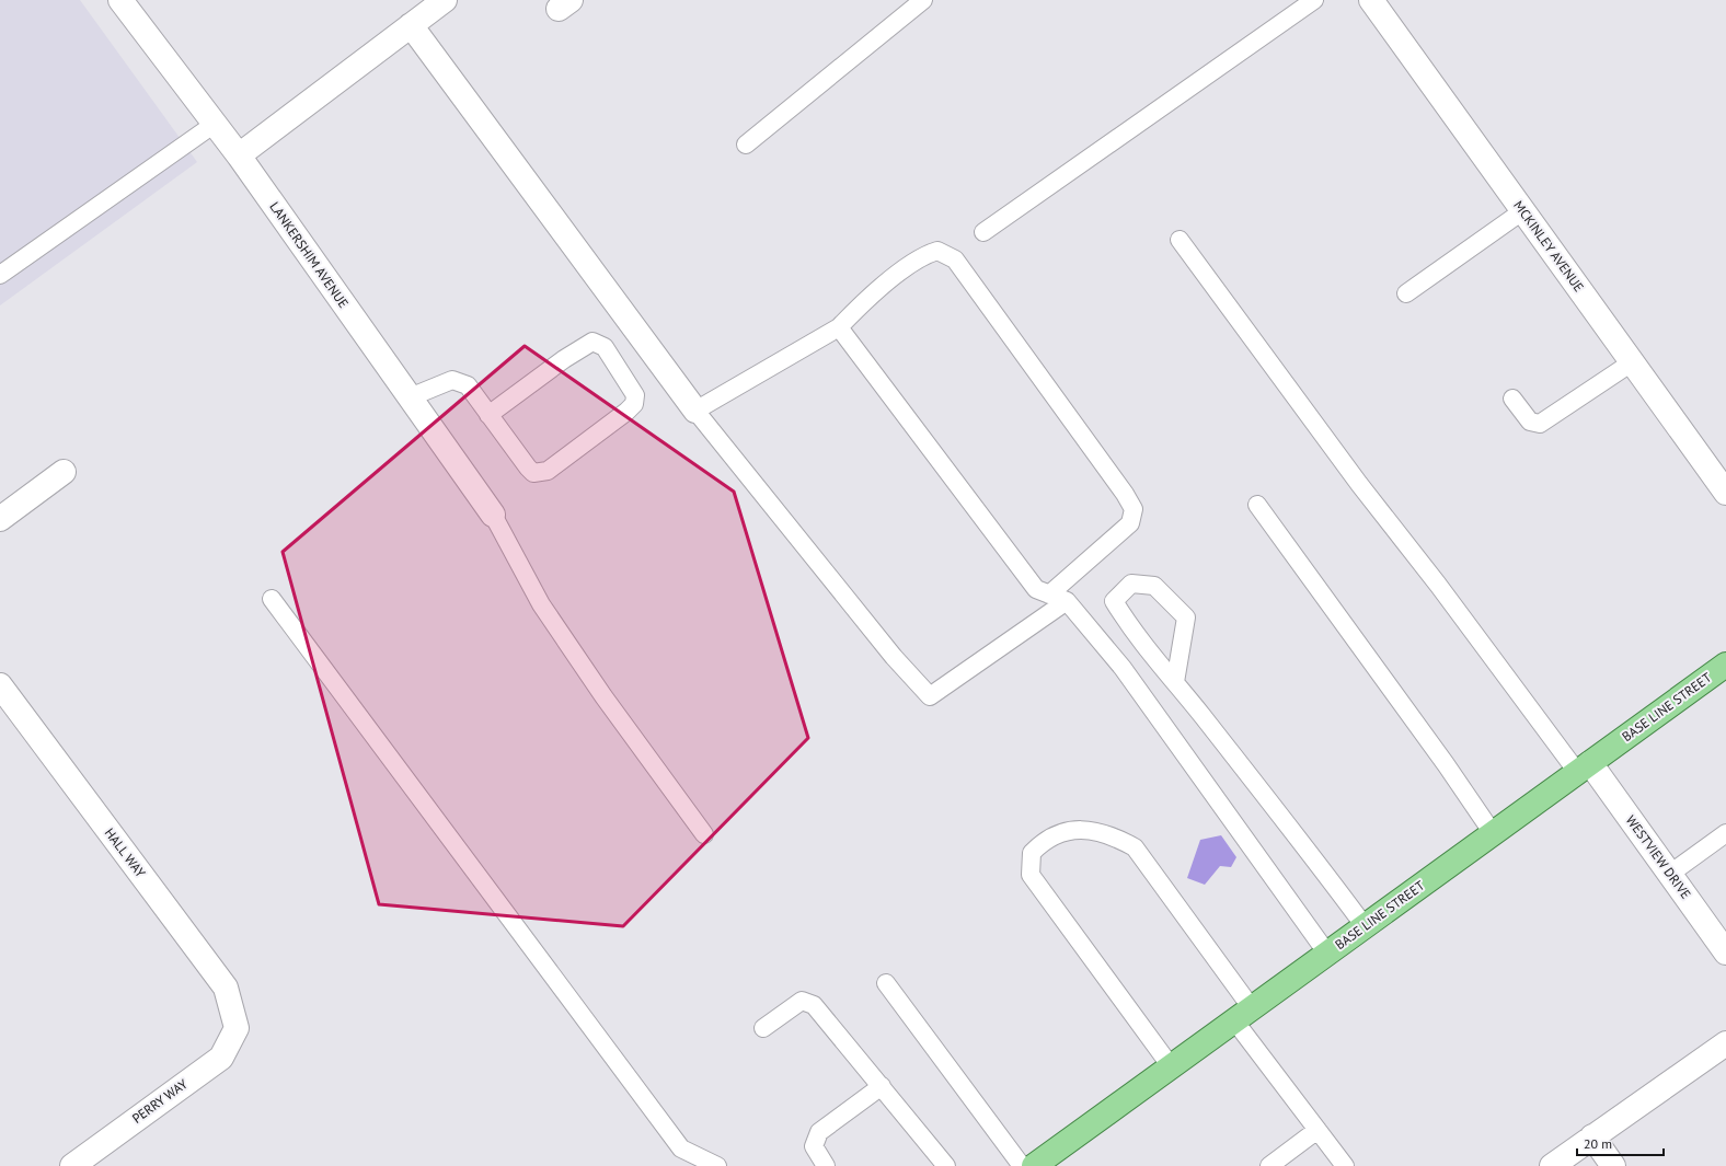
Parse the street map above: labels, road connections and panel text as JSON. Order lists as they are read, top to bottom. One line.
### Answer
{"streets":{"main road":["BASE LINE STREET"],"street":["MCKINLEY AVENUE","LANKERSHIM AVENUE","HALL WAY","WESTVIEW DRIVE","PERRY WAY"]},"crossings":[["BASE LINE STREET","WESTVIEW DRIVE"],["HALL WAY","PERRY WAY"]],"scale_bar":"20 m"}
